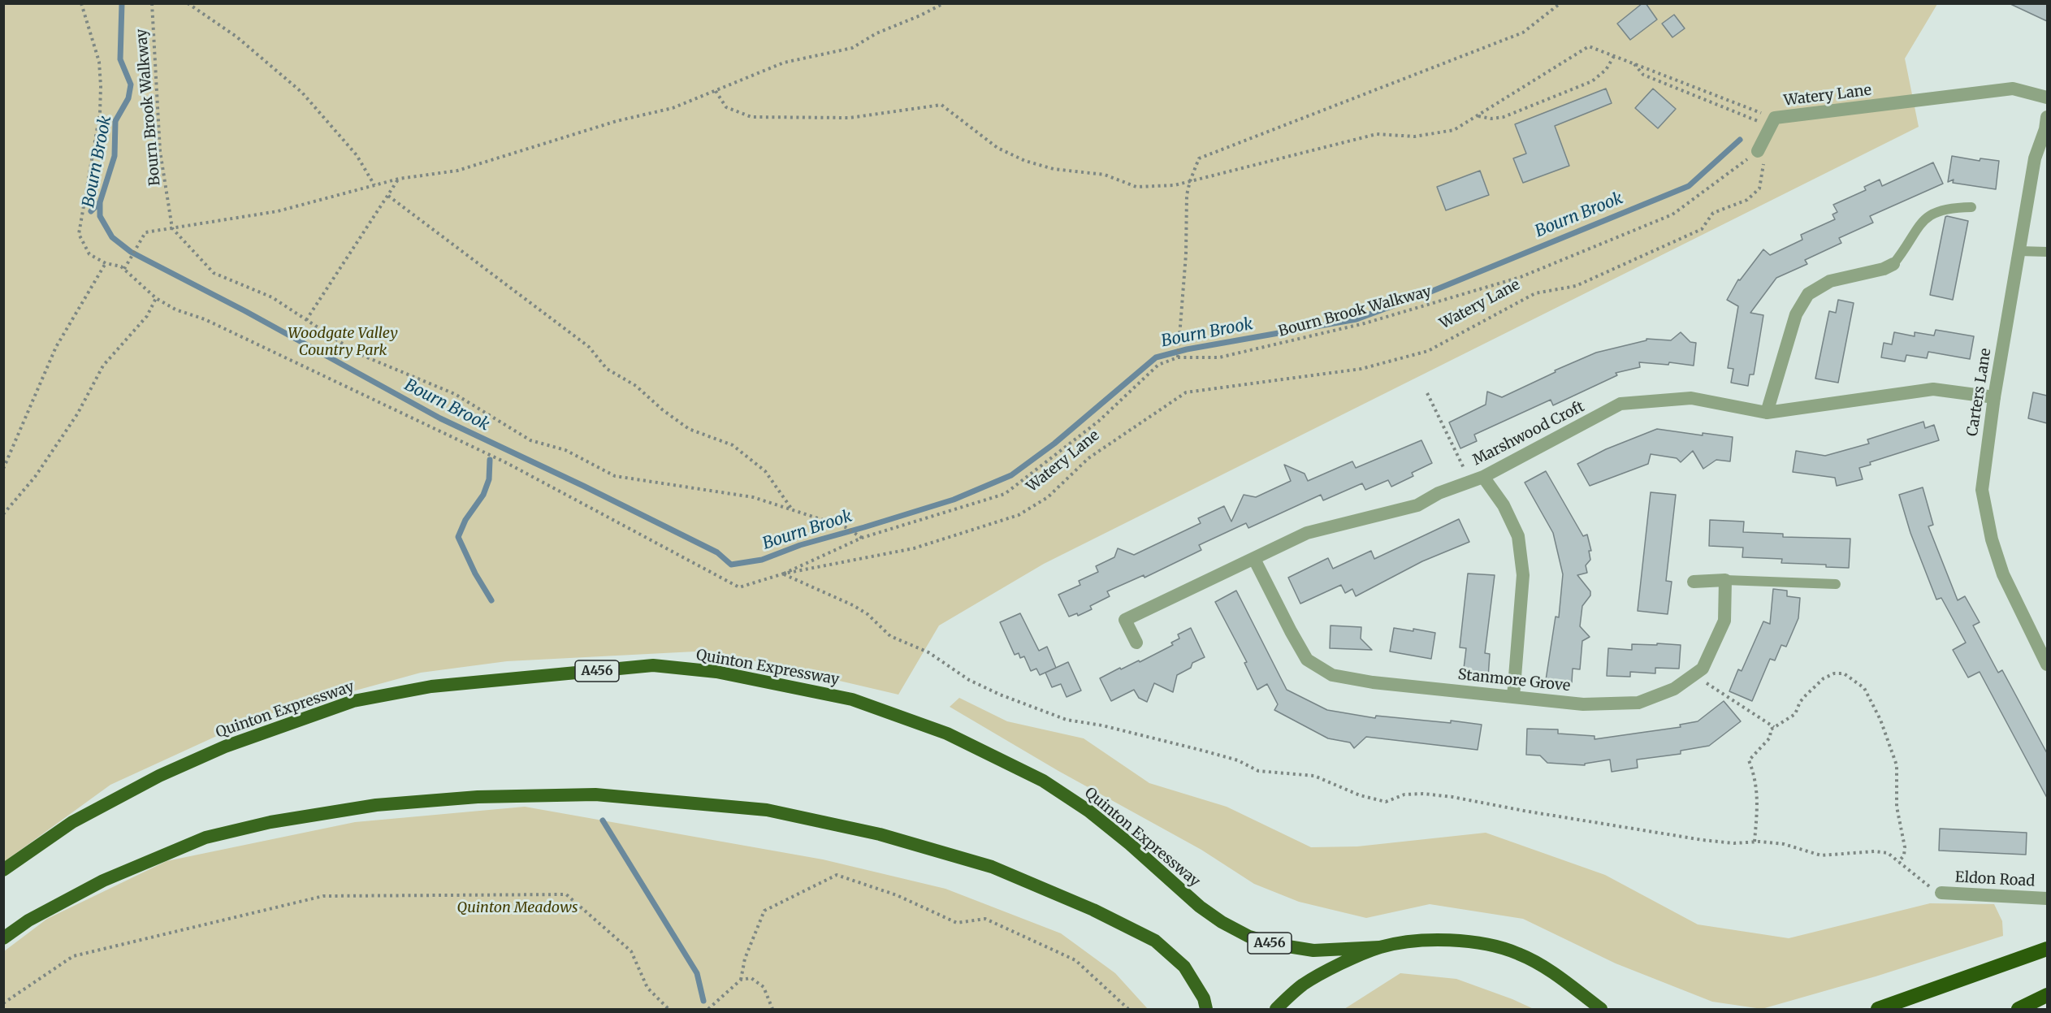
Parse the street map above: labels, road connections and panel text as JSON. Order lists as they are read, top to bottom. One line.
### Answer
{"streets":{"highway":["Quinton Expressway","A456"],"street":["Watery Lane","Carters Lane","Marshwood Croft","Stanmore Grove","Eldon Road"],"path":["Bourn Brook Walkway"]},"crossings":[["Watery Lane","Bourn Brook Walkway"],["Carters Lane","Marshwood Croft"],["Marshwood Croft","Stanmore Grove"]],"water":["Bourn Brook"],"parks":["Woodgate Valley Country Park","Quinton Meadows"]}
